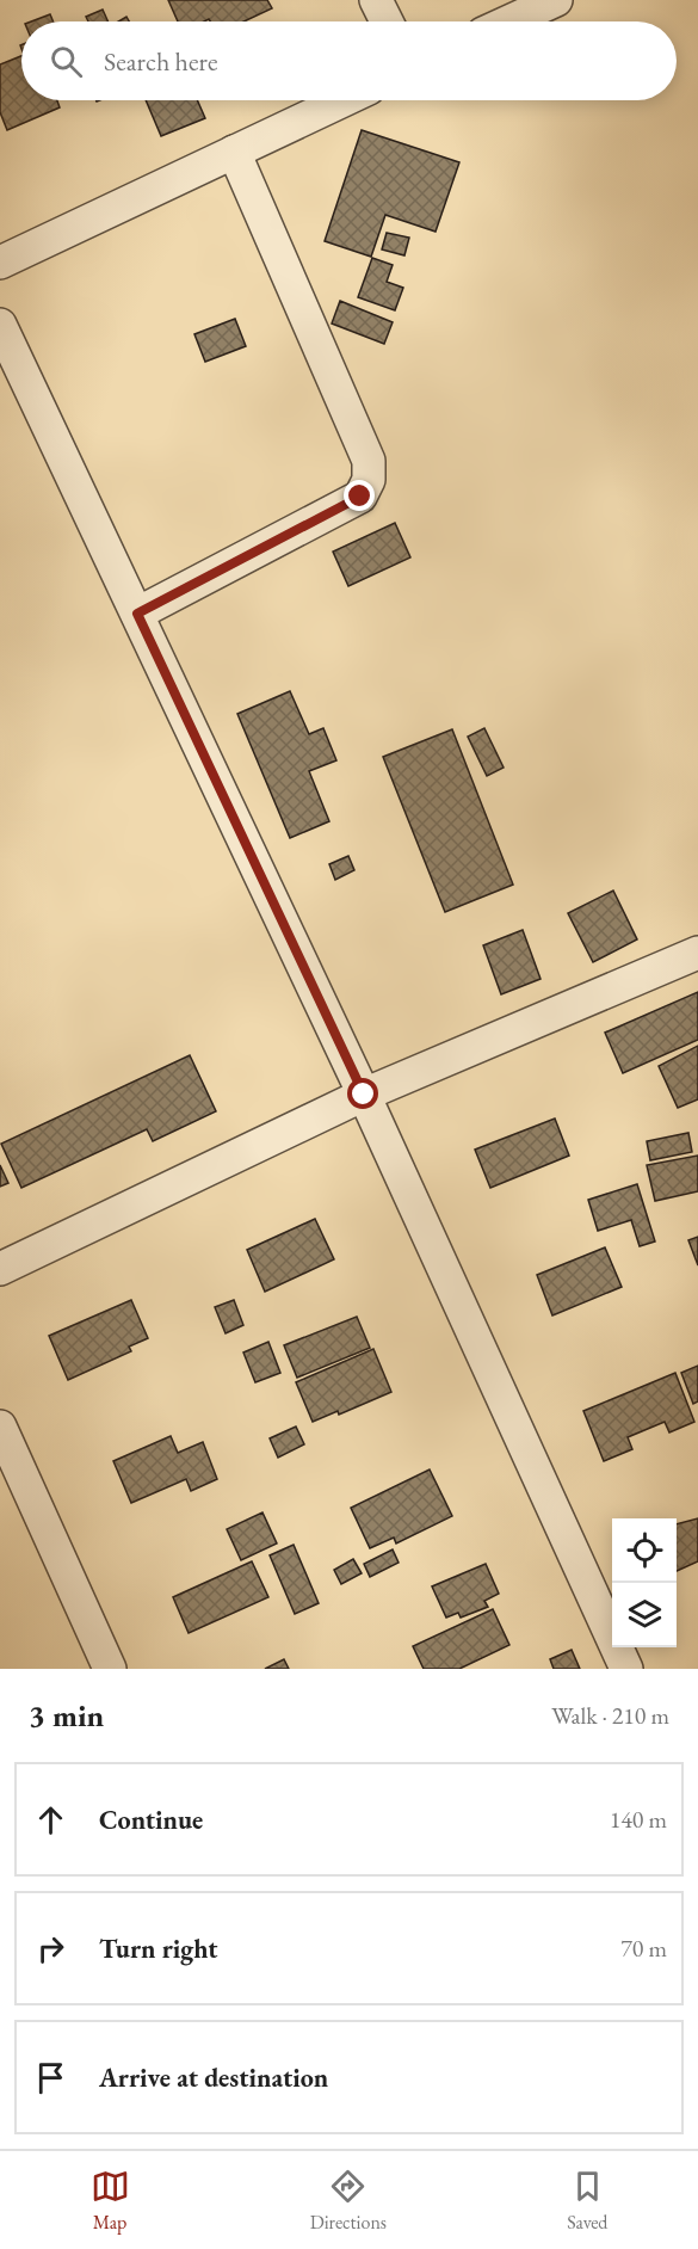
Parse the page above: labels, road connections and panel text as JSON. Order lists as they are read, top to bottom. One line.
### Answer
{"page":{"search":"Search here","heading":["3 min","Walk · 210 m"],"list":[["Continue","140 m"],["Turn right","70 m"],"Arrive at destination"],"nav":["Map","Directions","Saved"]}}
